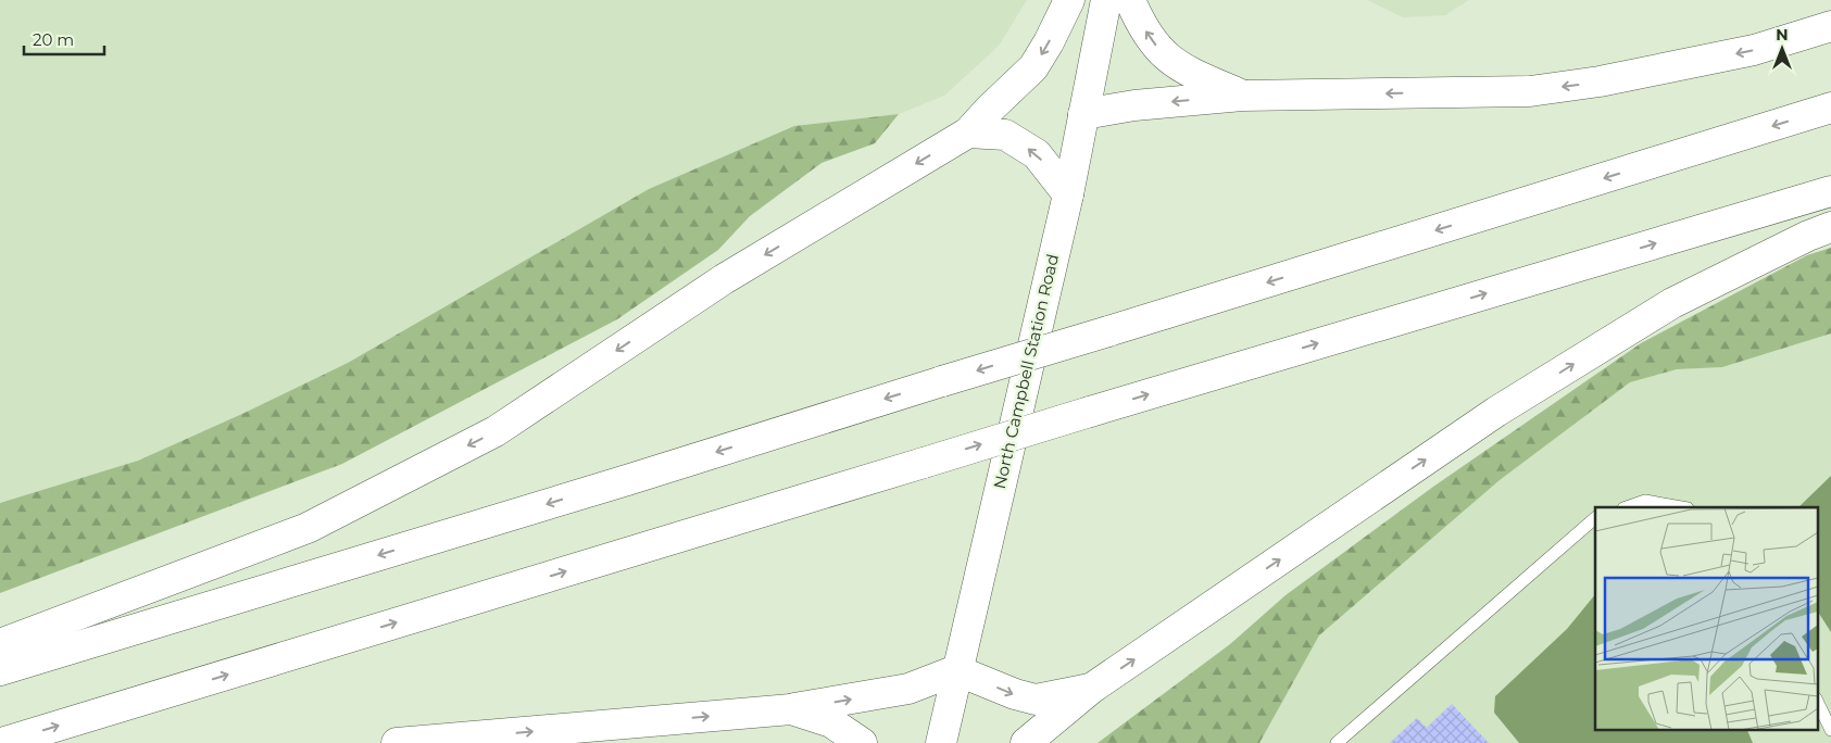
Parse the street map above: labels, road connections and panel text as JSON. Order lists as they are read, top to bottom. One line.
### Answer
{"streets":{"main road":["North Campbell Station Road"]},"scale_bar":"20 m","north":"top"}
